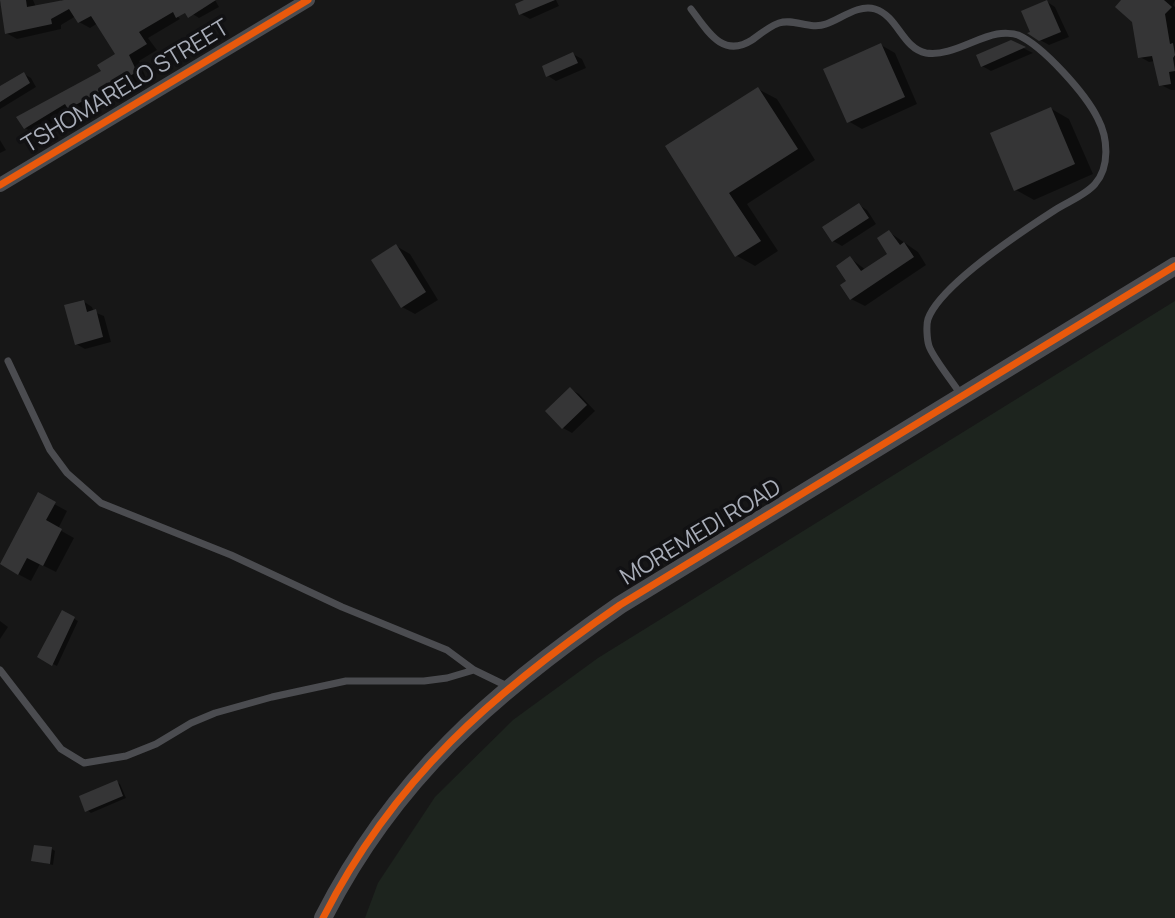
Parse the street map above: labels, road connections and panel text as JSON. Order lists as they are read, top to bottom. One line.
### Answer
{"streets":{"street":["TSHOMARELO STREET","MOREMEDI ROAD"]}}
